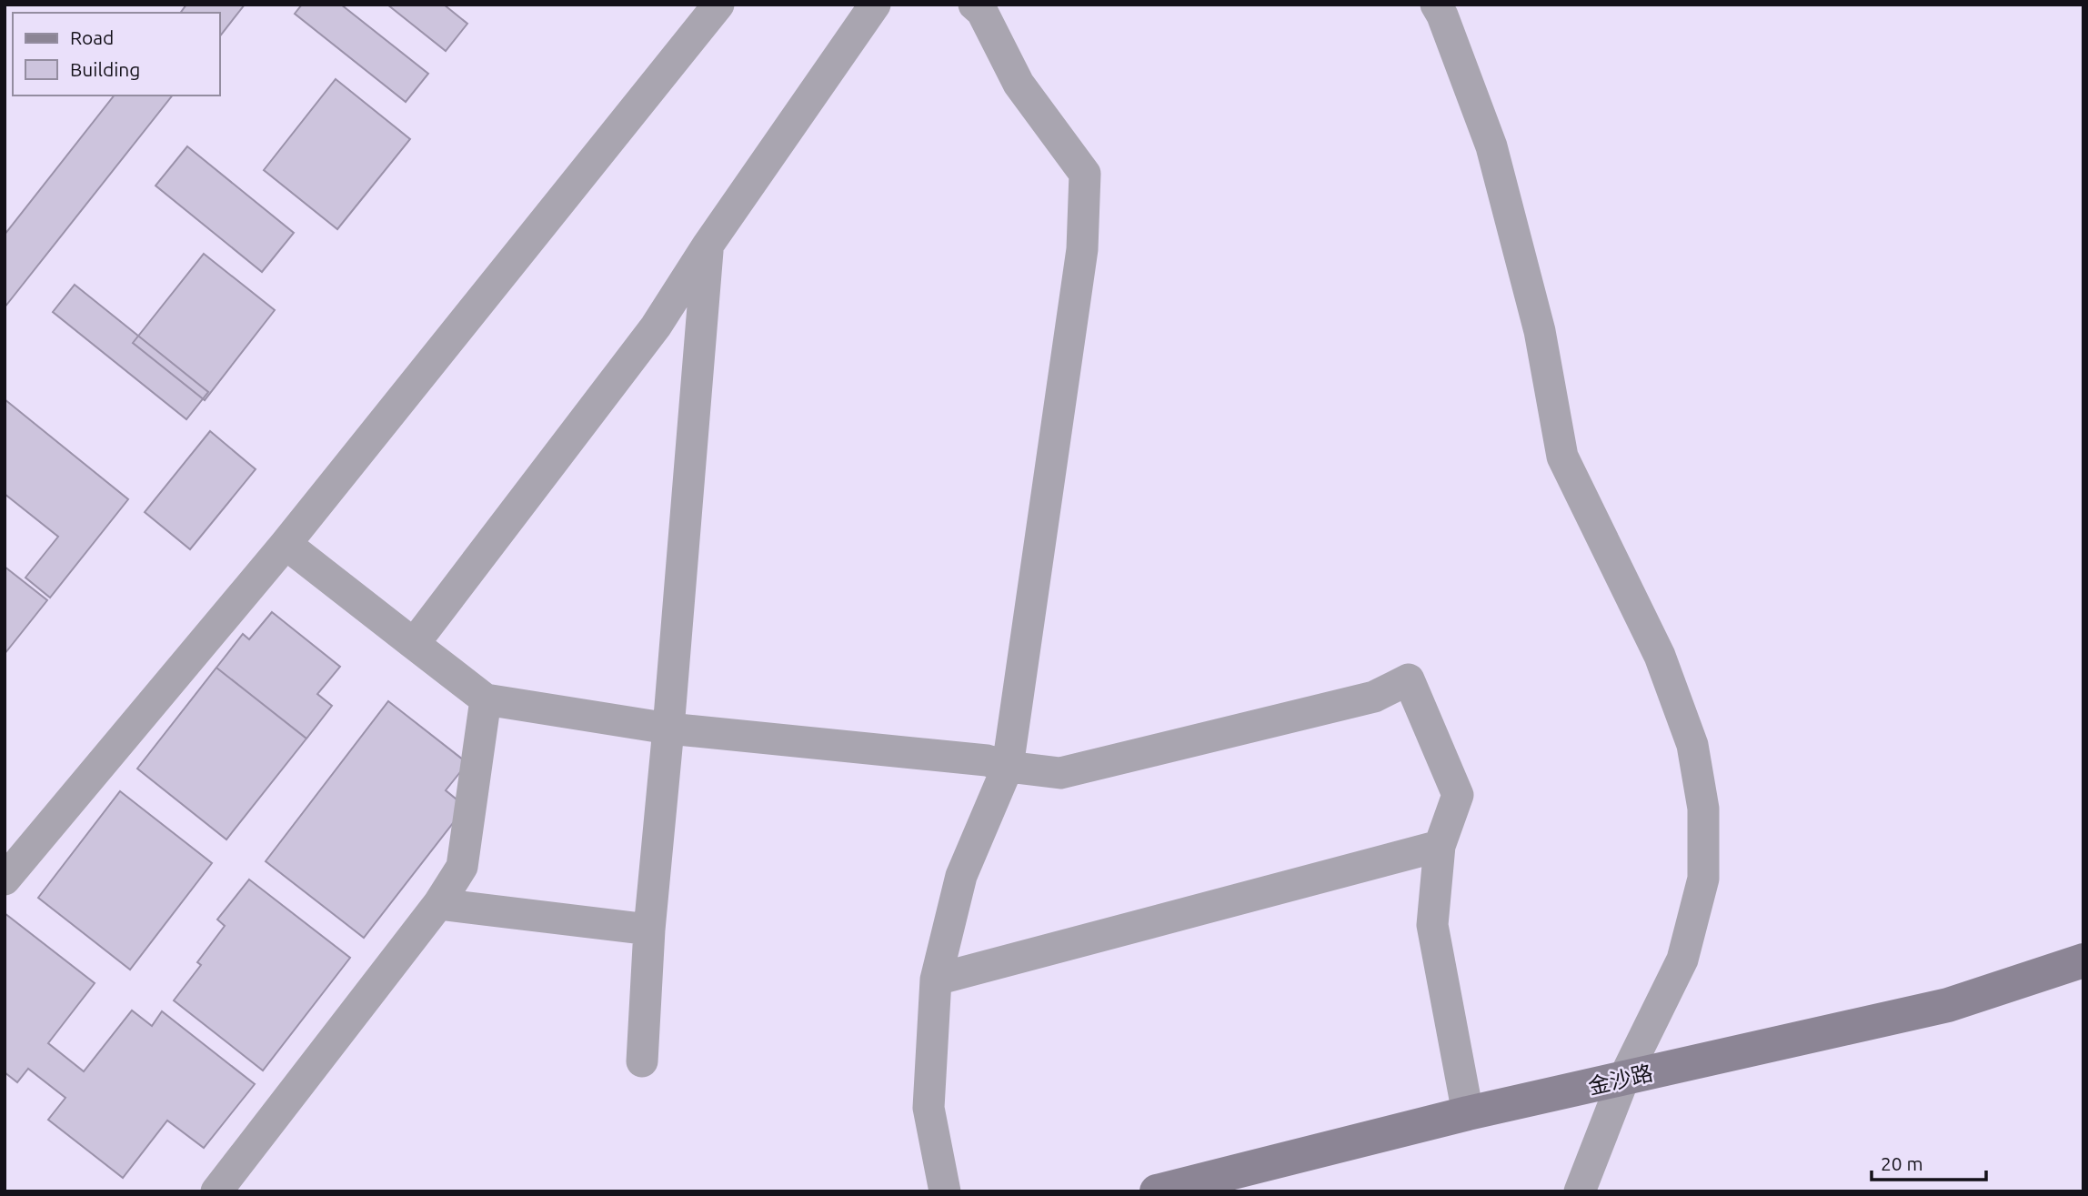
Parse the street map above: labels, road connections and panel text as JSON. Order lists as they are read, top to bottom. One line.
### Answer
{"streets":{"main road":["金沙路"]},"legend":["Road","Building"],"scale_bar":"20 m"}
